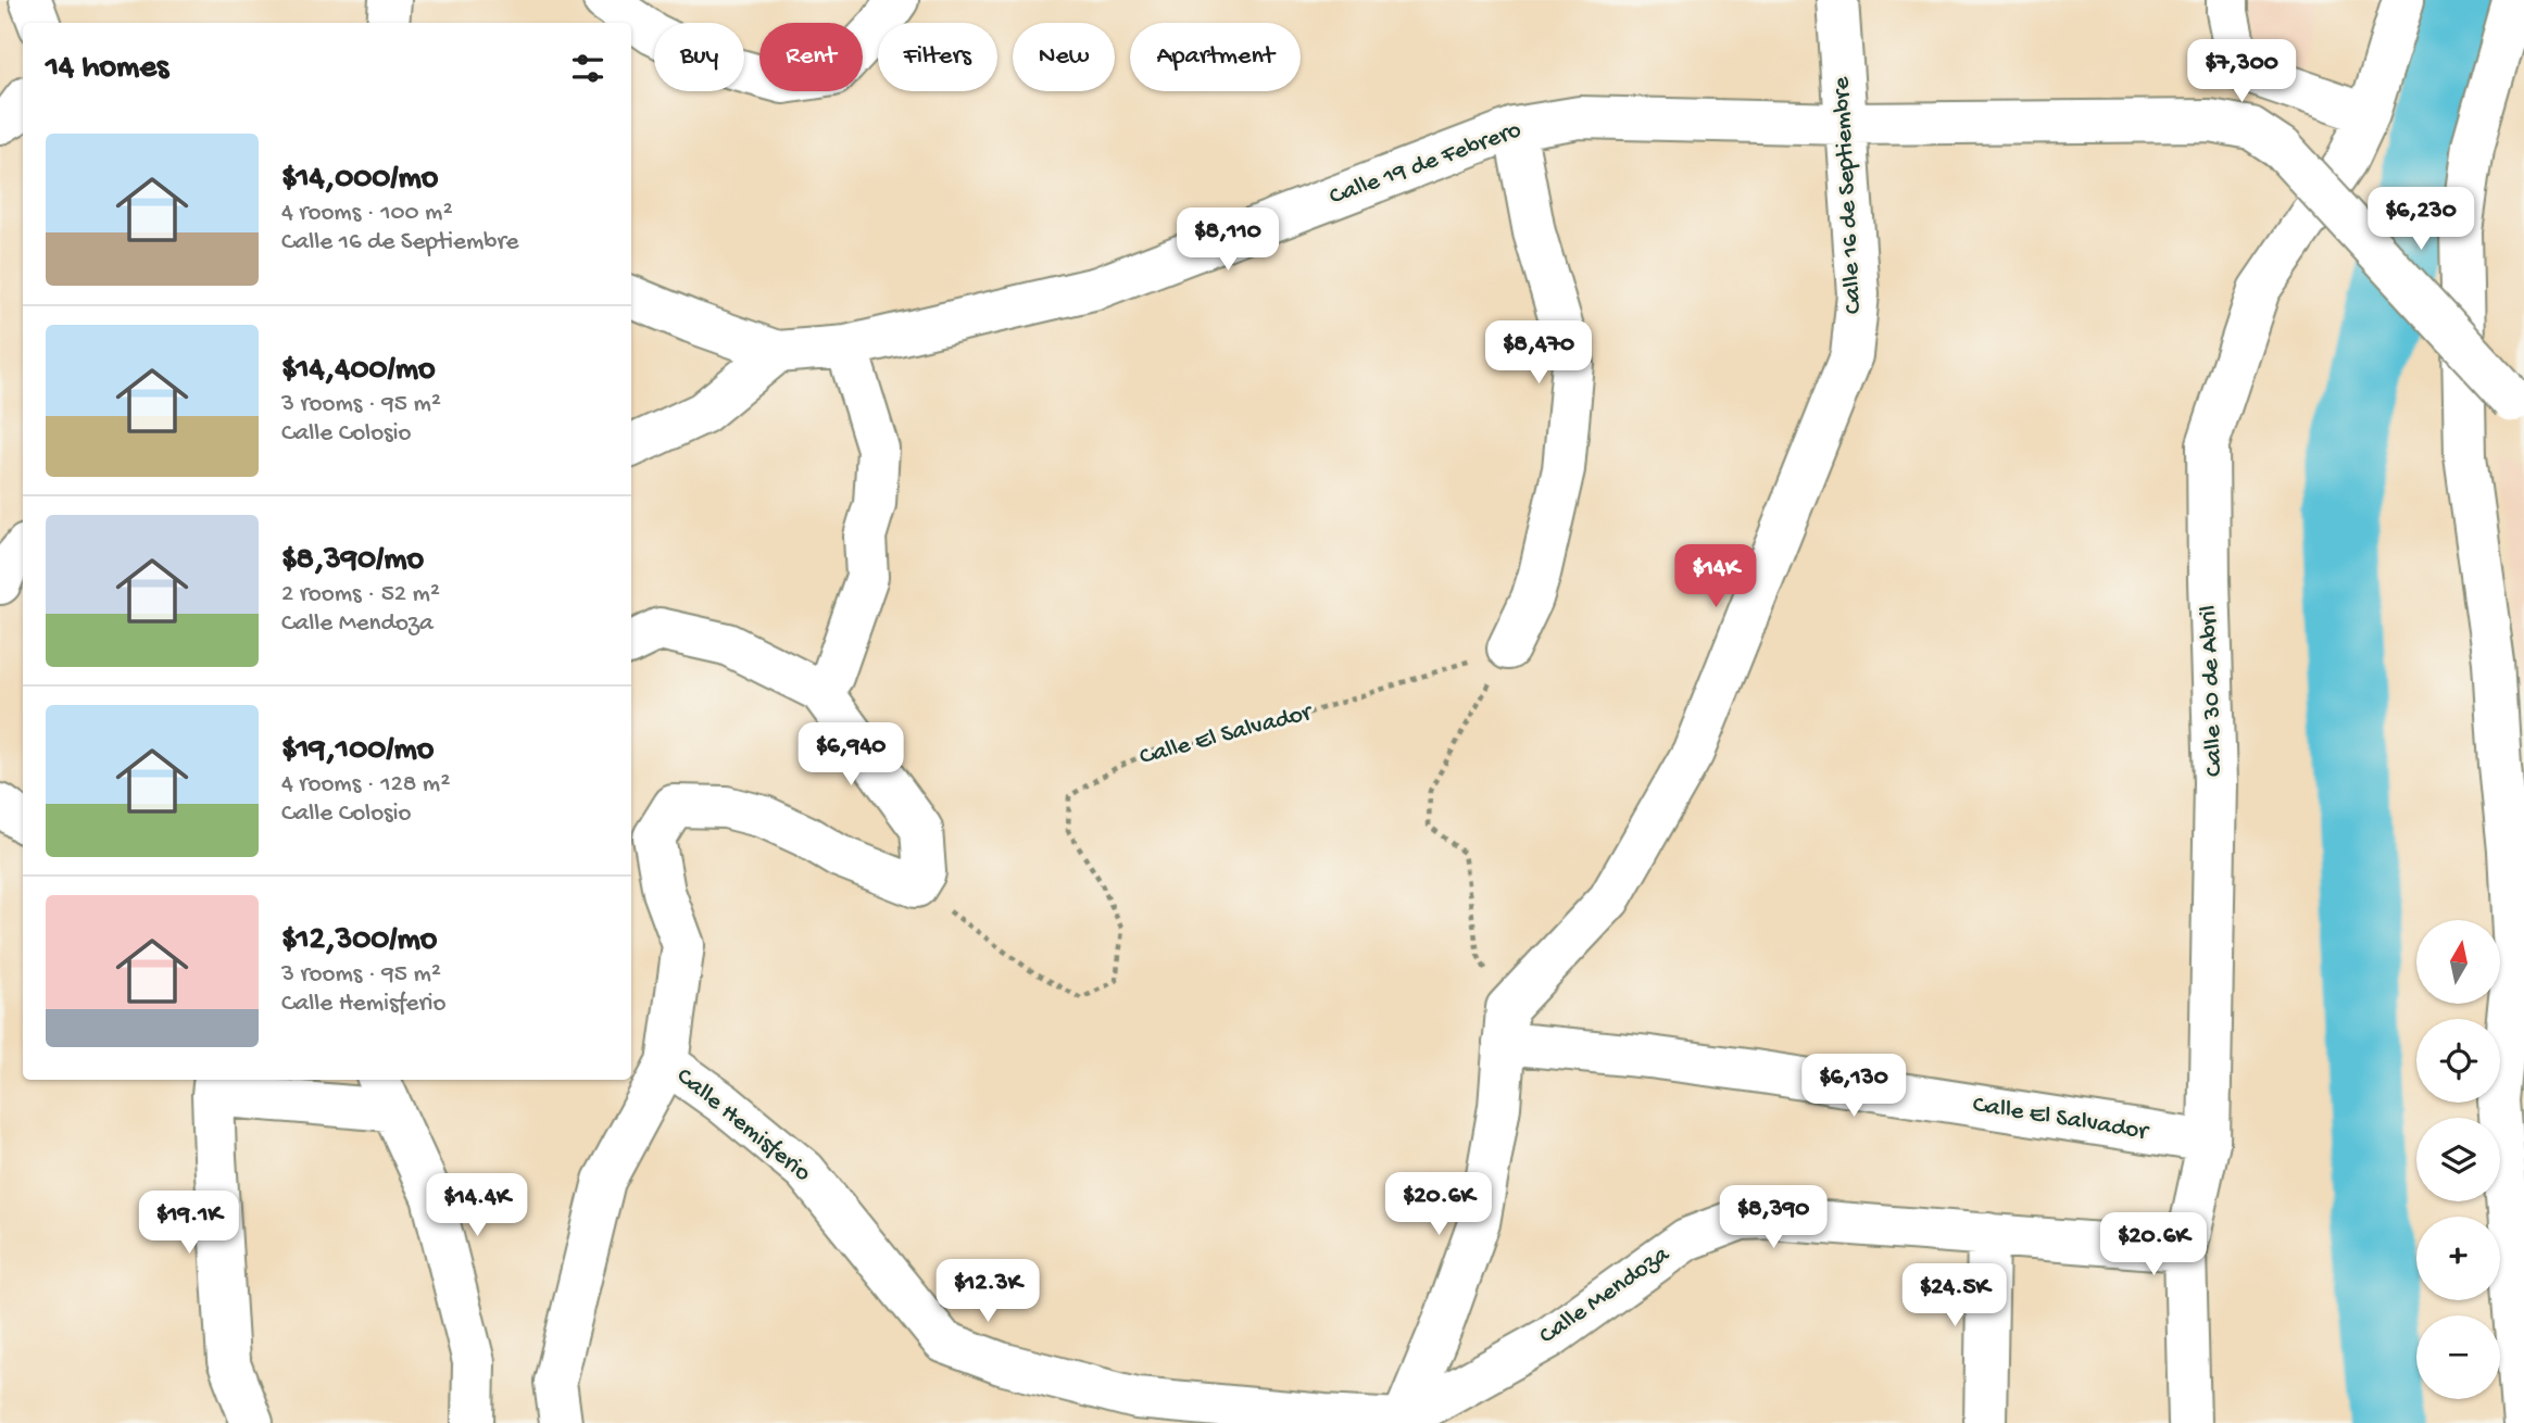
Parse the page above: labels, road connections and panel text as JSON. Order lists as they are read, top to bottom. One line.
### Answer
{"streets":{"street":["Calle 19 de Febrero","Calle 16 de Septiembre","Calle 30 de Abril","Calle El Salvador","Calle Hemisferio","Calle Mendoza"]},"crossings":[["Calle 19 de Febrero","Calle 16 de Septiembre"],["Calle 16 de Septiembre","Calle El Salvador"],["Calle 30 de Abril","Calle El Salvador"],["Calle 30 de Abril","Calle Mendoza"],["Calle El Salvador","Calle Hemisferio"],["Calle Hemisferio","Calle Mendoza"]],"north":"top","page":{"chip":["Buy","Rent","Filters","New","Apartment"],"heading":"14 homes","price":["$7,300","$6,230","$8,110","$8,470","$14K","$6,940","$6,130","$20.6K","$14.4K","$8,390","$19.1K","$20.6K","$12.3K","$24.5K"],"list":[{"name":"$14,000/mo","note":"4 rooms · 100 m² · Calle 16 de Septiembre"},{"name":"$14,400/mo","note":"3 rooms · 95 m² · Calle Colosio"},{"name":"$8,390/mo","note":"2 rooms · 52 m² · Calle Mendoza"},{"name":"$19,100/mo","note":"4 rooms · 128 m² · Calle Colosio"},{"name":"$12,300/mo","note":"3 rooms · 95 m² · Calle Hemisferio"}],"map_buttons":["+","−"]}}
